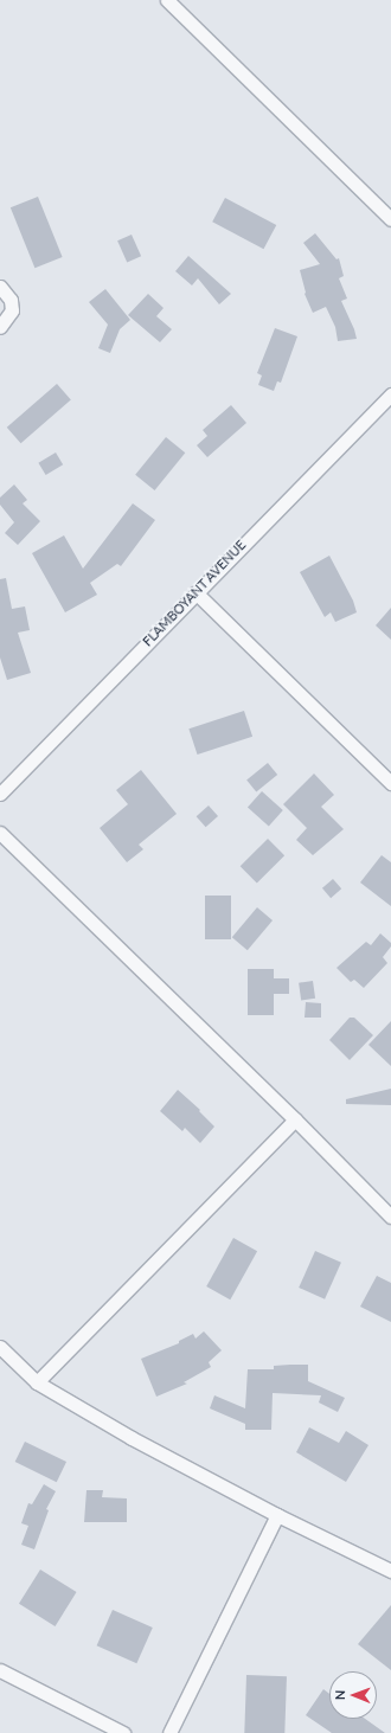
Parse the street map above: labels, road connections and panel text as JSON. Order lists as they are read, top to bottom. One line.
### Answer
{"streets":{"street":["FLAMBOYANT AVENUE"]},"north":"left"}
